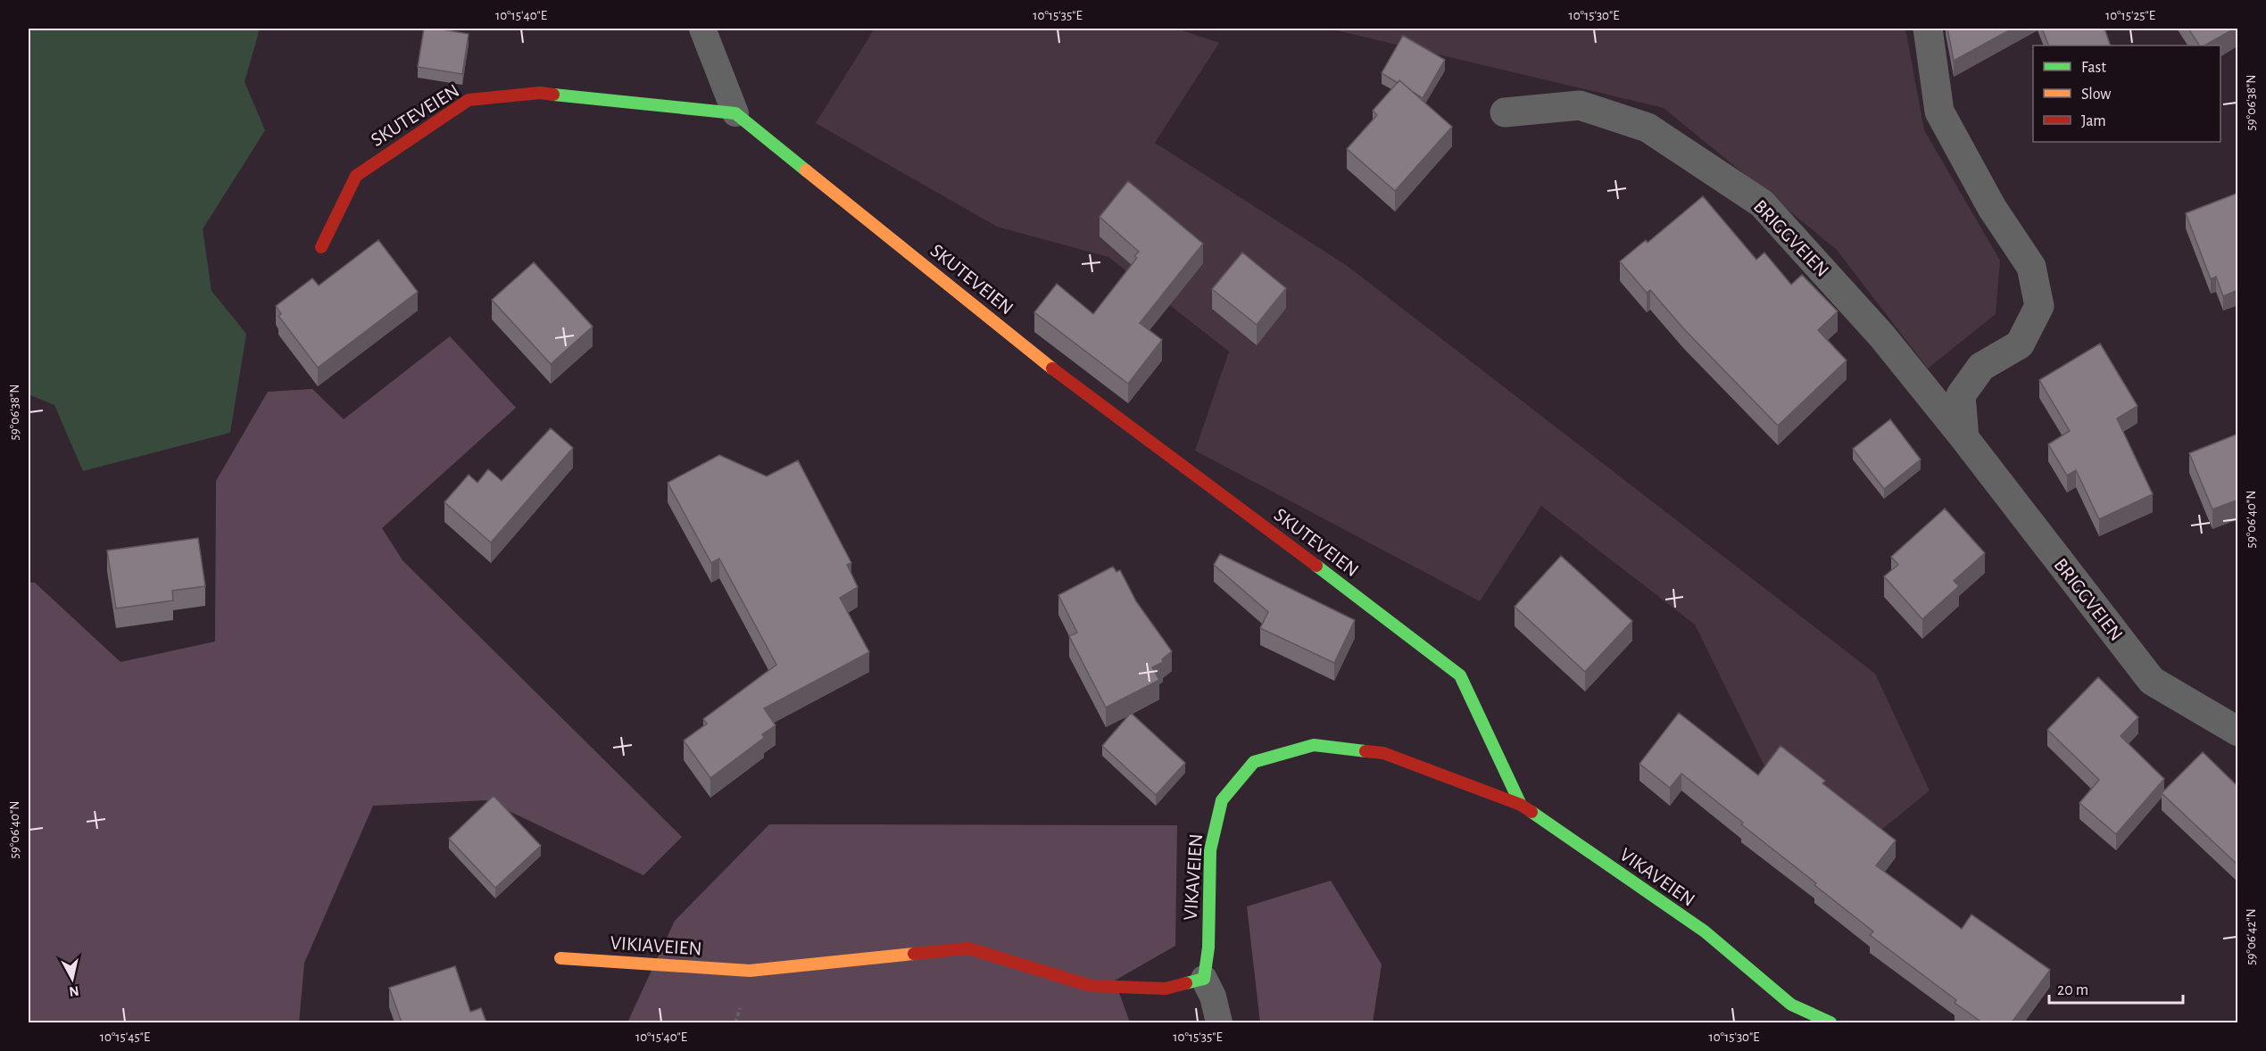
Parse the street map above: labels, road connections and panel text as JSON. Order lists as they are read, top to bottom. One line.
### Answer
{"streets":{"street":["SKUTEVEIEN","BRIGGVEIEN","VIKAVEIEN","VIKIAVEIEN"]},"crossings":[["SKUTEVEIEN","VIKAVEIEN"],["VIKAVEIEN","VIKIAVEIEN"]],"legend":["Fast","Slow","Jam"],"scale_bar":"20 m","north":"bottom","coordinates":["10°15'40\"E","10°15'35\"E","10°15'30\"E","10°15'25\"E","59°06'38\"N","59°06'40\"N","59°06'42\"N","10°15'45\"E"]}
